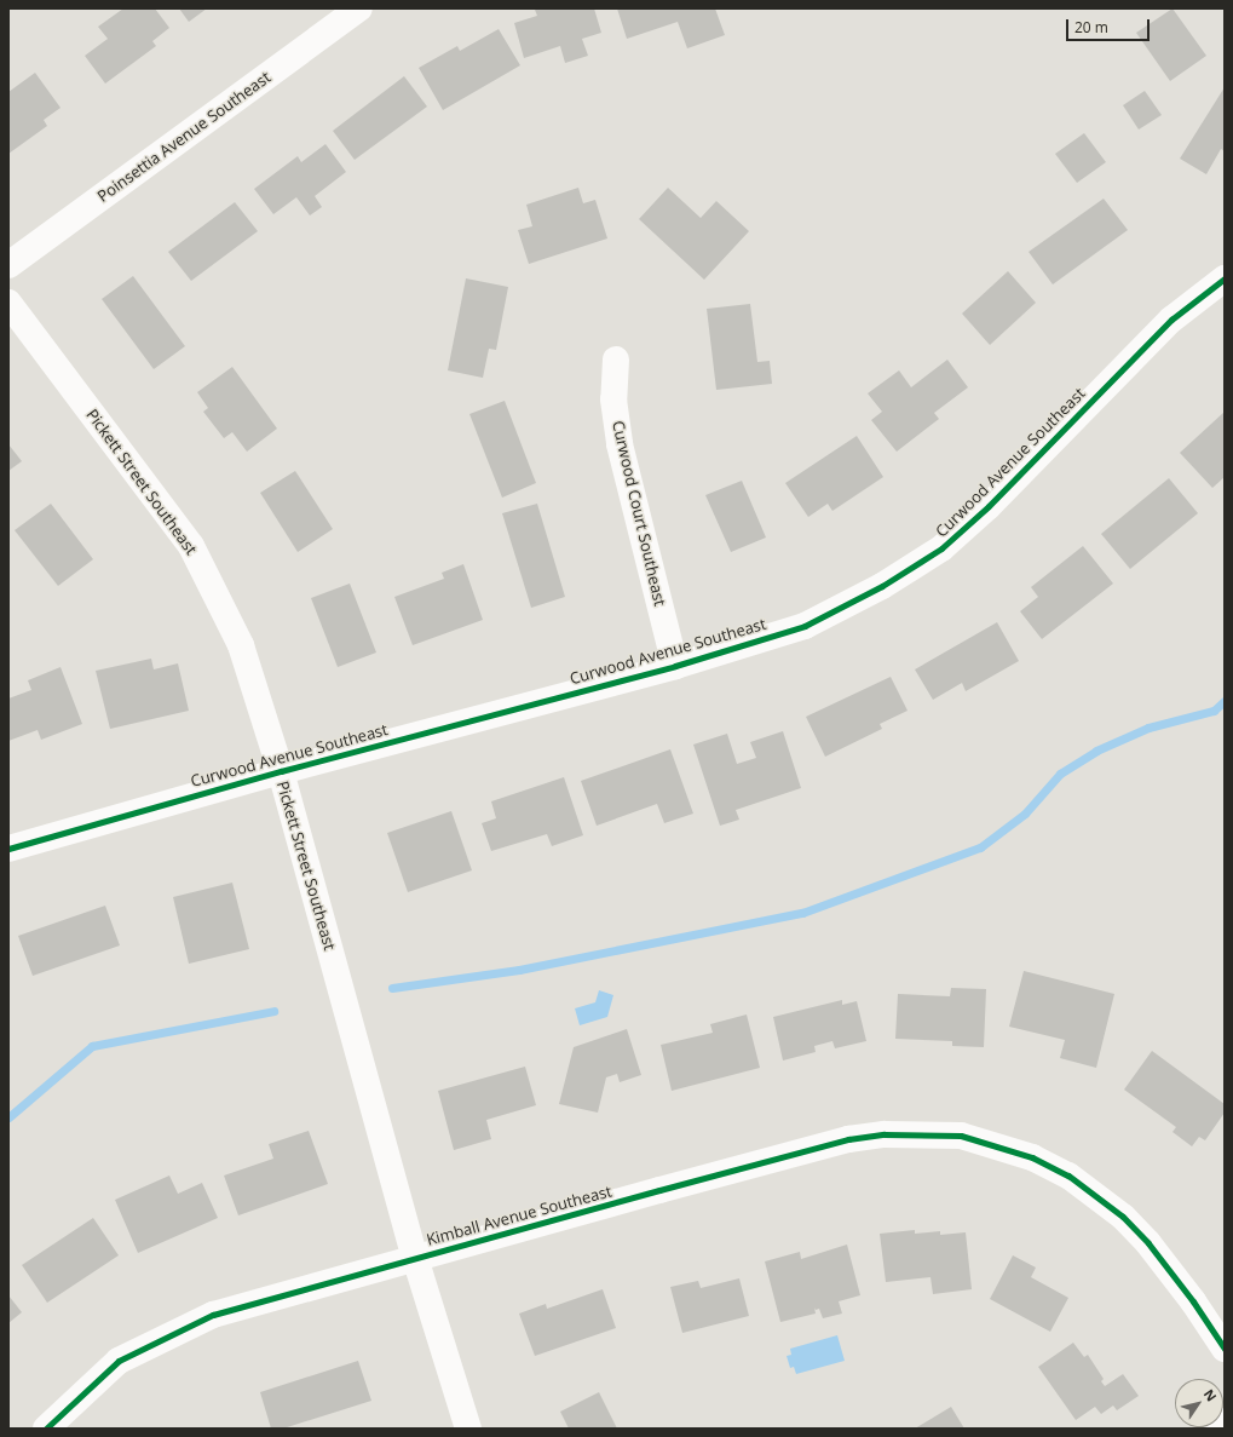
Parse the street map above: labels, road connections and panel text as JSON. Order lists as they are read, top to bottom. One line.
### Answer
{"streets":{"street":["Poinsettia Avenue Southeast","Curwood Avenue Southeast","Pickett Street Southeast","Curwood Court Southeast","Kimball Avenue Southeast"]},"crossings":[["Curwood Avenue Southeast","Pickett Street Southeast"],["Curwood Avenue Southeast","Curwood Court Southeast"],["Pickett Street Southeast","Kimball Avenue Southeast"]],"scale_bar":"20 m","north":"top right"}
